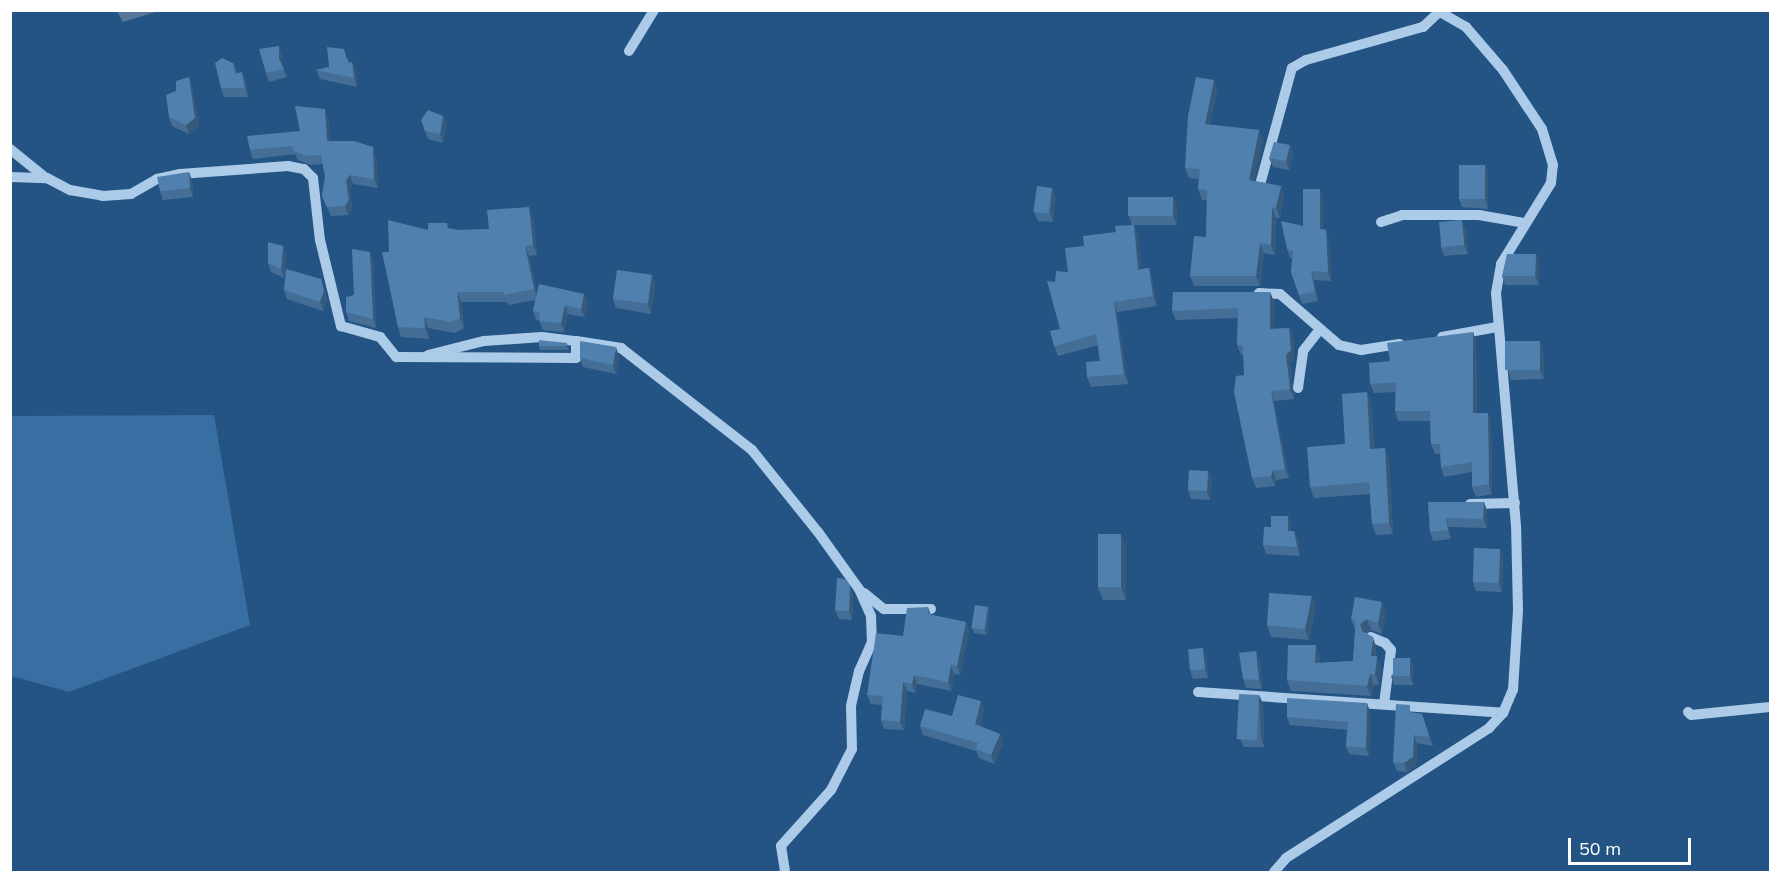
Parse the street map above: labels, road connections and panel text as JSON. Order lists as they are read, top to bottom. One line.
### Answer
{"scale_bar":"50 m"}
